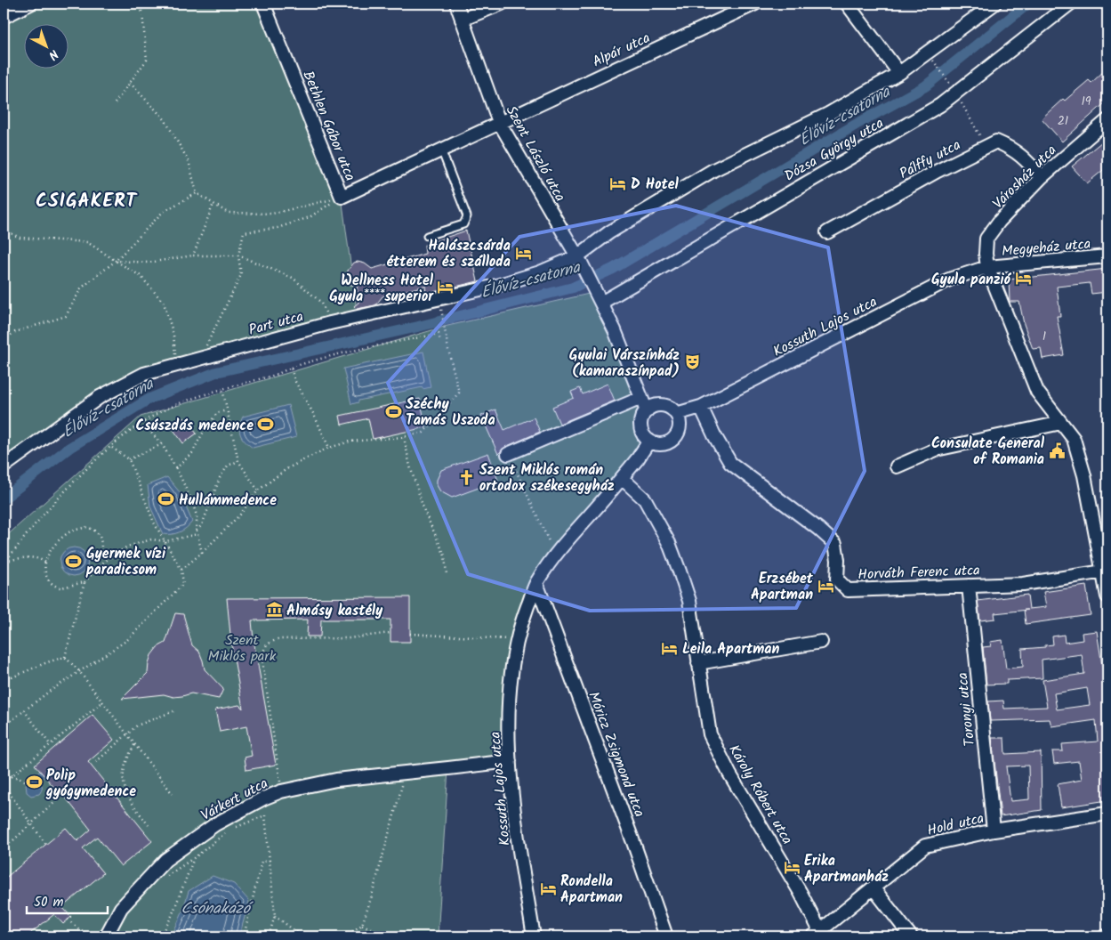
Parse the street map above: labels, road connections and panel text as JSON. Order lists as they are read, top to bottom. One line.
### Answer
{"streets":{"street":["Alpár utca","Bethlen Gábor utca","Dózsa György utca","Szent László utca","Pálffy utca","Városház utca","Megyeház utca","Part utca","Kossuth Lajos utca","Horváth Ferenc utca","Toronyi utca","Móricz Zsigmond utca","Károly Róbert utca","Várkert utca","Hold utca"]},"crossings":[["Alpár utca","Bethlen Gábor utca"],["Alpár utca","Szent László utca"],["Bethlen Gábor utca","Szent László utca"],["Dózsa György utca","Szent László utca"],["Szent László utca","Part utca"],["Pálffy utca","Városház utca"],["Városház utca","Megyeház utca"],["Városház utca","Kossuth Lajos utca"],["Városház utca","Horváth Ferenc utca"],["Megyeház utca","Kossuth Lajos utca"],["Kossuth Lajos utca","Horváth Ferenc utca"],["Kossuth Lajos utca","Móricz Zsigmond utca"],["Kossuth Lajos utca","Károly Róbert utca"],["Kossuth Lajos utca","Várkert utca"],["Horváth Ferenc utca","Toronyi utca"],["Toronyi utca","Hold utca"],["Károly Róbert utca","Hold utca"]],"districts":["CSIGAKERT"],"water":["Élővíz-csatorna","Csónakázó"],"parks":["Szent Miklós park"],"places":{"hotel":["D Hotel","Halászcsárda étterem és szálloda","Gyula panzió","Wellness Hotel Gyula****superior","Erzsébet Apartman","Leila Apartman","Erika Apartmanház","Rondella Apartman"],"theatre":["Gyulai Várszínház (kamaraszínpad)"],"sports":["Széchy Tamás Uszoda","Csúszdás medence","Hullámmedence","Gyermek vízi paradicsom","Polip gyógymedence"],"public building":["Consulate General of Romania"],"church":["Szent Miklós román ortodox székesegyház"],"museum":["Almásy kastély"]},"house_numbers":["19","21","1"],"scale_bar":"50 m","north":"bottom right"}
